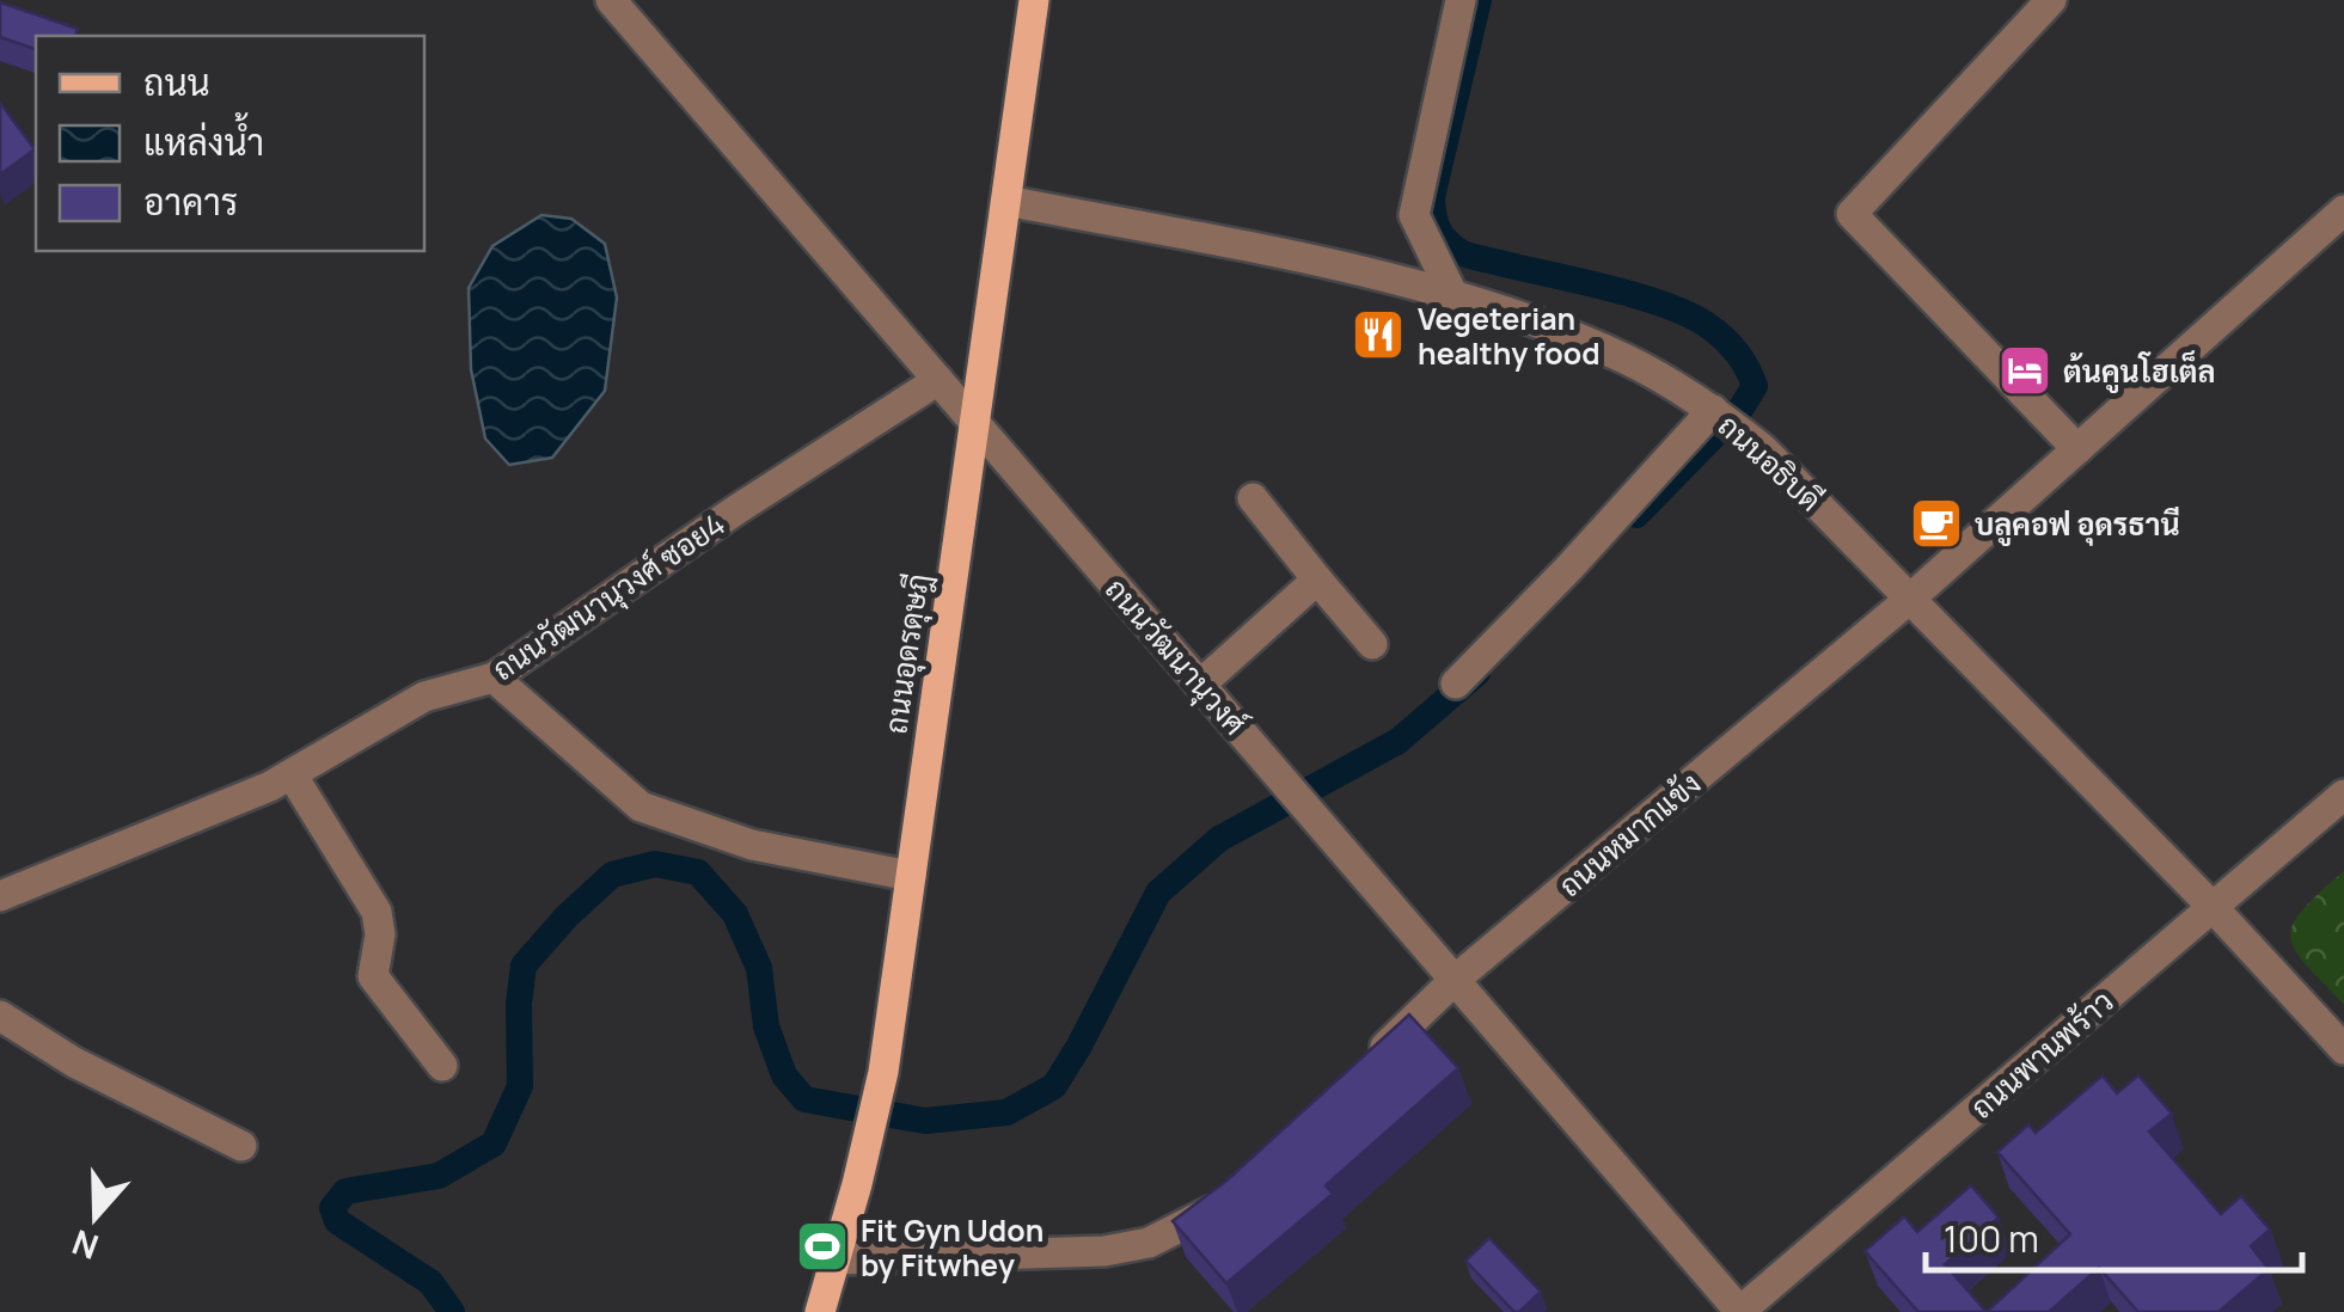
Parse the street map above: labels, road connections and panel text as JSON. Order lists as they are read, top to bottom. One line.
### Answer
{"streets":{"main road":["ถนนอุดรดุษฎี"],"street":["ถนนอธิบดี","ถนนวัฒนานุวงศ์ ซอย4","ถนนวัฒนานุวงศ์","ถนนหมากแข้ง","ถนนพานพร้าว"]},"crossings":[["ถนนอธิบดี","ถนนอุดรดุษฎี"],["ถนนอธิบดี","ถนนหมากแข้ง"],["ถนนอธิบดี","ถนนพานพร้าว"],["ถนนวัฒนานุวงศ์ ซอย4","ถนนวัฒนานุวงศ์"],["ถนนอุดรดุษฎี","ถนนวัฒนานุวงศ์"],["ถนนวัฒนานุวงศ์","ถนนหมากแข้ง"],["ถนนวัฒนานุวงศ์","ถนนพานพร้าว"]],"places":{"restaurant":["Vegeterian healthy food"],"hotel":["ต้นคูนโฮเต็ล"],"cafe":["บลูคอฟ อุดรธานี"],"sports":["Fit Gyn Udon by Fitwhey"]},"legend":["ถนน","แหล่งน้ำ","อาคาร"],"scale_bar":"100 m","north":"bottom"}
